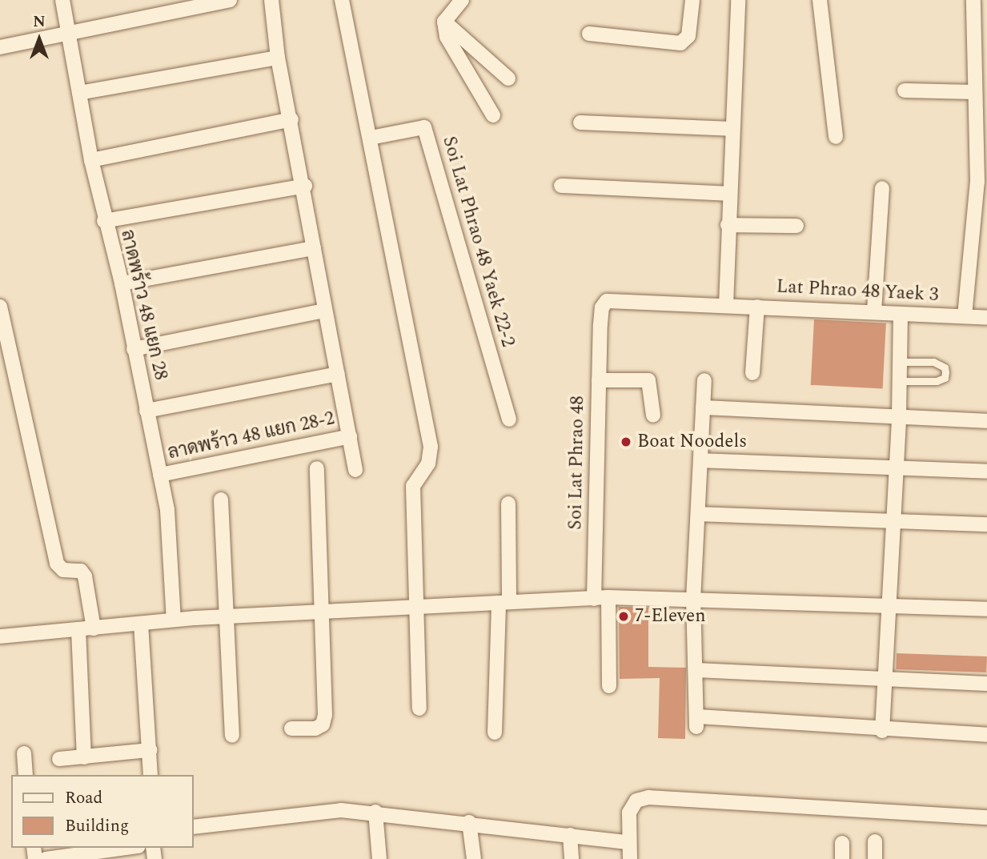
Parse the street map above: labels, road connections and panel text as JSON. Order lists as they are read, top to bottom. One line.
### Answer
{"streets":{"street":["Soi Lat Phrao 48 Yaek 22-2","Lat Phrao 48 Yaek 3","ลาดพร้าว 48 แยก 28","ลาดพร้าว 48 แยก 28-2","Soi Lat Phrao 48"]},"crossings":[["Lat Phrao 48 Yaek 3","Soi Lat Phrao 48"],["ลาดพร้าว 48 แยก 28","ลาดพร้าว 48 แยก 28-2"]],"places":["Boat Noodels","7-Eleven"],"legend":["Road","Building"],"north":"top"}
